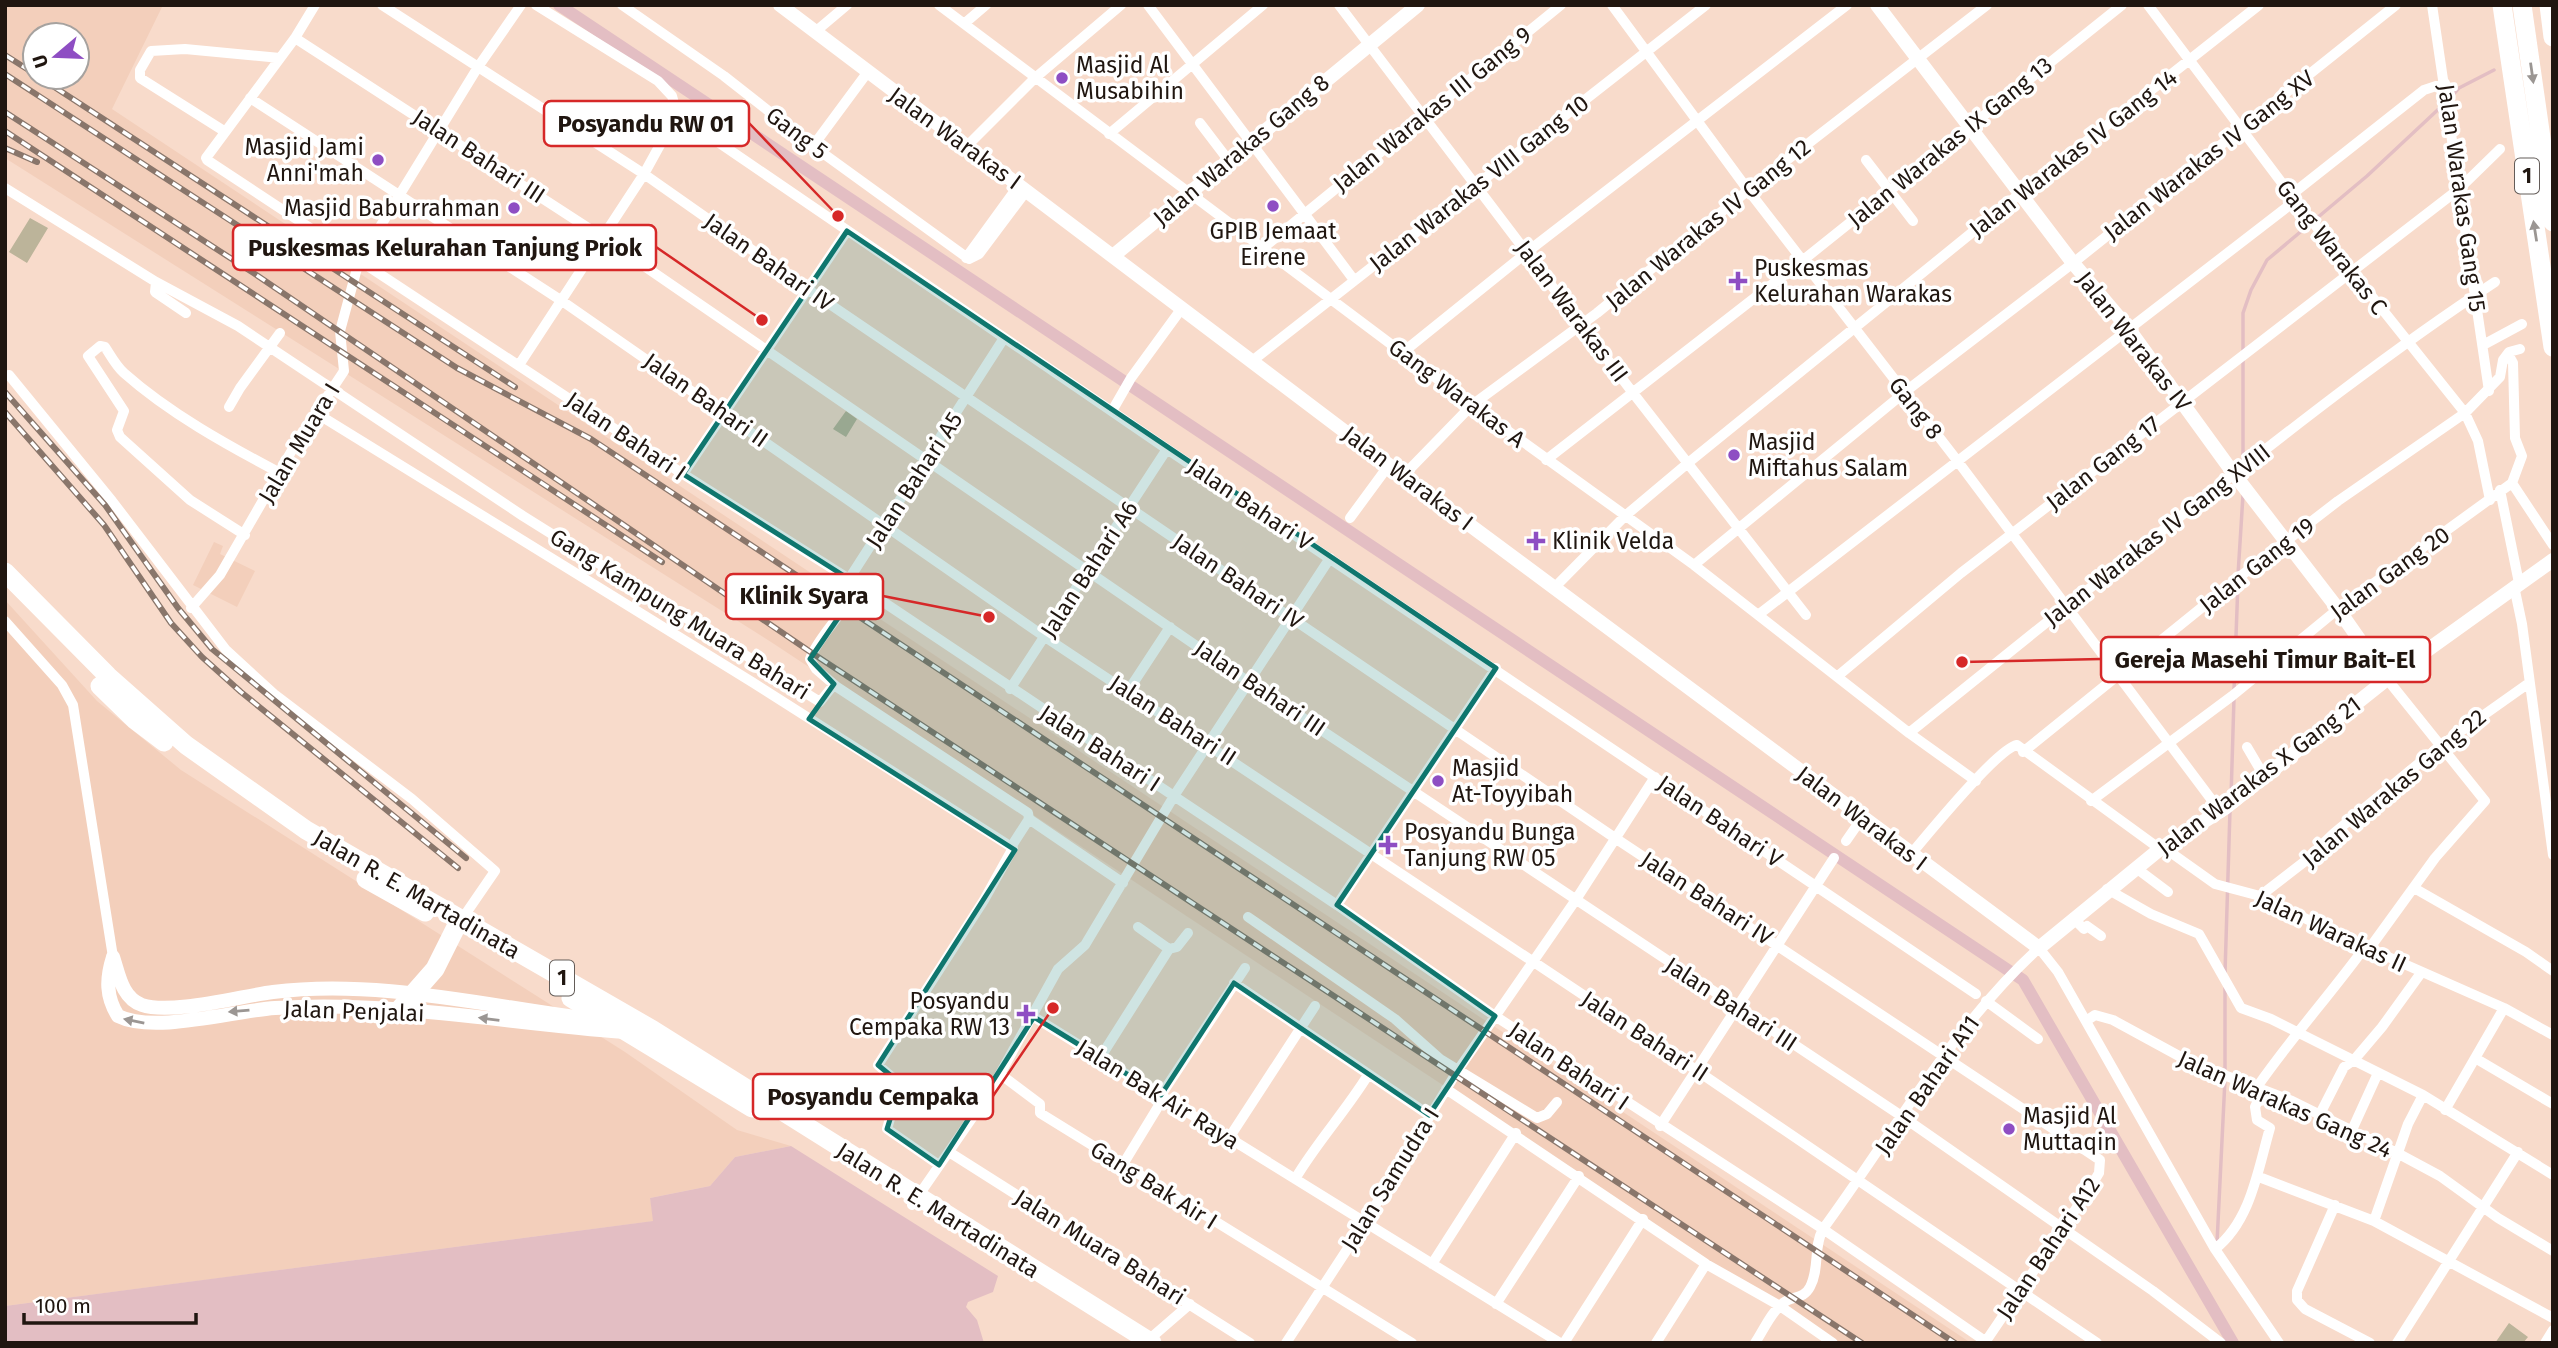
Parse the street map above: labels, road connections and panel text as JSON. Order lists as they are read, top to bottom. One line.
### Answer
{"streets":{"highway":["1","Jalan R. E. Martadinata"],"street":["Jalan Warakas III Gang 9","Gang 5","Jalan Warakas I","Jalan Warakas IX Gang 13","Jalan Warakas Gang 8","Jalan Warakas IV Gang 14","Jalan Warakas IV Gang XV","Jalan Bahari III","Jalan Warakas VIII Gang 10","Jalan Warakas Gang 15","Jalan Warakas IV Gang 12","Gang Warakas C","Jalan Bahari IV","Jalan Warakas III","Jalan Warakas IV","Gang Warakas A","Jalan Bahari II","Gang 8","Jalan Bahari I","Jalan Muara I","Jalan Gang 17","Jalan Bahari A5","Jalan Bahari V","Jalan Warakas IV Gang XVIII","Jalan Gang 19","Jalan Bahari A6","Jalan Gang 20","Gang Kampung Muara Bahari","Jalan Warakas X Gang 21","Jalan Warakas Gang 22","Jalan Warakas II","Jalan Penjalai","Jalan Bahari A11","Jalan Bak Air Raya","Jalan Warakas Gang 24","Jalan Samudra I","Gang Bak Air I","Jalan Muara Bahari","Jalan Bahari A12"]},"crossings":[["Jalan Warakas III Gang 9","Jalan Warakas III"],["Jalan Warakas III Gang 9","Gang Warakas A"],["Gang 5","Jalan Warakas I"],["Jalan Warakas I","Jalan Warakas Gang 8"],["Jalan Warakas I","Jalan Warakas IV Gang 14"],["Jalan Warakas I","Jalan Warakas VIII Gang 10"],["Jalan Warakas I","Jalan Warakas IV Gang 12"],["Jalan Warakas I","Jalan Warakas X Gang 21"],["Jalan Warakas I","Jalan Bahari A11"],["Jalan Warakas IX Gang 13","Jalan Warakas III"],["Jalan Warakas IX Gang 13","Jalan Warakas IV"],["Jalan Warakas IX Gang 13","Gang Warakas A"],["Jalan Warakas IX Gang 13","Gang 8"],["Jalan Warakas Gang 8","Jalan Warakas III"],["Jalan Warakas Gang 8","Gang Warakas A"],["Jalan Warakas IV Gang 14","Gang Warakas C"],["Jalan Warakas IV Gang 14","Jalan Warakas III"],["Jalan Warakas IV Gang 14","Jalan Warakas IV"],["Jalan Warakas IV Gang 14","Gang Warakas A"],["Jalan Warakas IV Gang 14","Gang 8"],["Jalan Warakas IV Gang XV","Gang Warakas C"],["Jalan Warakas IV Gang XV","Jalan Warakas III"],["Jalan Warakas IV Gang XV","Jalan Warakas IV"],["Jalan Warakas IV Gang XV","Gang Warakas A"],["Jalan Warakas IV Gang XV","Gang 8"],["Jalan Bahari III","Jalan Muara I"],["Jalan Bahari III","Jalan Bahari A5"],["Jalan Bahari III","Jalan Bahari A6"],["Jalan Bahari III","Jalan Bahari A11"],["Jalan Bahari III","Jalan Samudra I"],["Jalan Bahari III","Jalan Bahari A12"],["Jalan Warakas VIII Gang 10","Jalan Warakas III"],["Jalan Warakas VIII Gang 10","Gang Warakas A"],["Jalan Warakas VIII Gang 10","Gang 8"],["Jalan Warakas Gang 15","Jalan Gang 17"],["Jalan Warakas Gang 15","Jalan Warakas IV Gang XVIII"],["Jalan Warakas Gang 15","Jalan Gang 19"],["Jalan Warakas IV Gang 12","Jalan Warakas III"],["Jalan Warakas IV Gang 12","Jalan Warakas IV"],["Jalan Warakas IV Gang 12","Gang Warakas A"],["Jalan Warakas IV Gang 12","Gang 8"],["Gang Warakas C","Jalan Gang 17"],["Gang Warakas C","Jalan Warakas IV Gang XVIII"],["Gang Warakas C","Jalan Gang 19"],["Gang Warakas C","Jalan Gang 20"],["Jalan Bahari IV","Jalan Muara I"],["Jalan Bahari IV","Jalan Bahari A5"],["Jalan Bahari IV","Jalan Bahari A6"],["Jalan Bahari IV","Jalan Bahari A11"],["Jalan Bahari IV","Jalan Samudra I"],["Jalan Bahari IV","Jalan Bahari A12"],["Jalan Warakas IV","Jalan Gang 17"],["Jalan Warakas IV","Jalan Warakas IV Gang XVIII"],["Jalan Warakas IV","Jalan Gang 19"],["Jalan Warakas IV","Jalan Gang 20"],["Jalan Warakas IV","Jalan Warakas X Gang 21"],["Gang Warakas A","Jalan Gang 17"],["Gang Warakas A","Jalan Warakas IV Gang XVIII"],["Jalan Bahari II","Jalan Muara I"],["Jalan Bahari II","Jalan Bahari A5"],["Jalan Bahari II","Jalan Bahari A6"],["Jalan Bahari II","Jalan Bahari A11"],["Jalan Bahari II","Jalan Samudra I"],["Jalan Bahari II","Jalan Bahari A12"],["Gang 8","Jalan Gang 17"],["Gang 8","Jalan Warakas IV Gang XVIII"],["Gang 8","Jalan Gang 19"],["Gang 8","Jalan Gang 20"],["Gang 8","Jalan Warakas X Gang 21"],["Jalan Bahari I","Jalan Muara I"],["Jalan Bahari I","Jalan Bahari A5"],["Jalan Bahari I","Jalan Bahari A6"],["Jalan Bahari I","Jalan Bahari A11"],["Jalan Bahari I","Jalan Samudra I"],["Jalan Bahari I","Jalan Bahari A12"],["Jalan Muara I","Gang Kampung Muara Bahari"],["Jalan Bahari A5","Jalan Bahari V"],["Jalan Bahari A5","Gang Kampung Muara Bahari"],["Jalan Bahari V","Jalan Bahari A6"],["Jalan Bahari V","Jalan Samudra I"],["Jalan Gang 19","Jalan Warakas II"],["Jalan Gang 20","Jalan Warakas II"],["Jalan Warakas X Gang 21","Jalan Warakas II"],["Jalan Warakas X Gang 21","Jalan Bahari A11"],["Jalan Warakas Gang 22","Jalan Warakas II"],["Jalan R. E. Martadinata","Jalan Penjalai"],["Jalan Bak Air Raya","Jalan Samudra I"],["Jalan Samudra I","Gang Bak Air I"]],"places":{"other":["Masjid Al Musabihin","Masjid Jami Anni'mah","GPIB Jemaat Eirene","Masjid Baburrahman","Posyandu RW 01","Puskesmas Kelurahan Tanjung Priok","Masjid Miftahus Salam","Klinik Syara","Gereja Masehi Timur Bait-El","Masjid At-Toyyibah","Posyandu Cempaka","Masjid Al Muttaqin"],"health":["Puskesmas Kelurahan Warakas","Klinik Velda","Posyandu Bunga Tanjung RW 05","Posyandu Cempaka RW 13"]},"scale_bar":"100 m","north":"left"}
